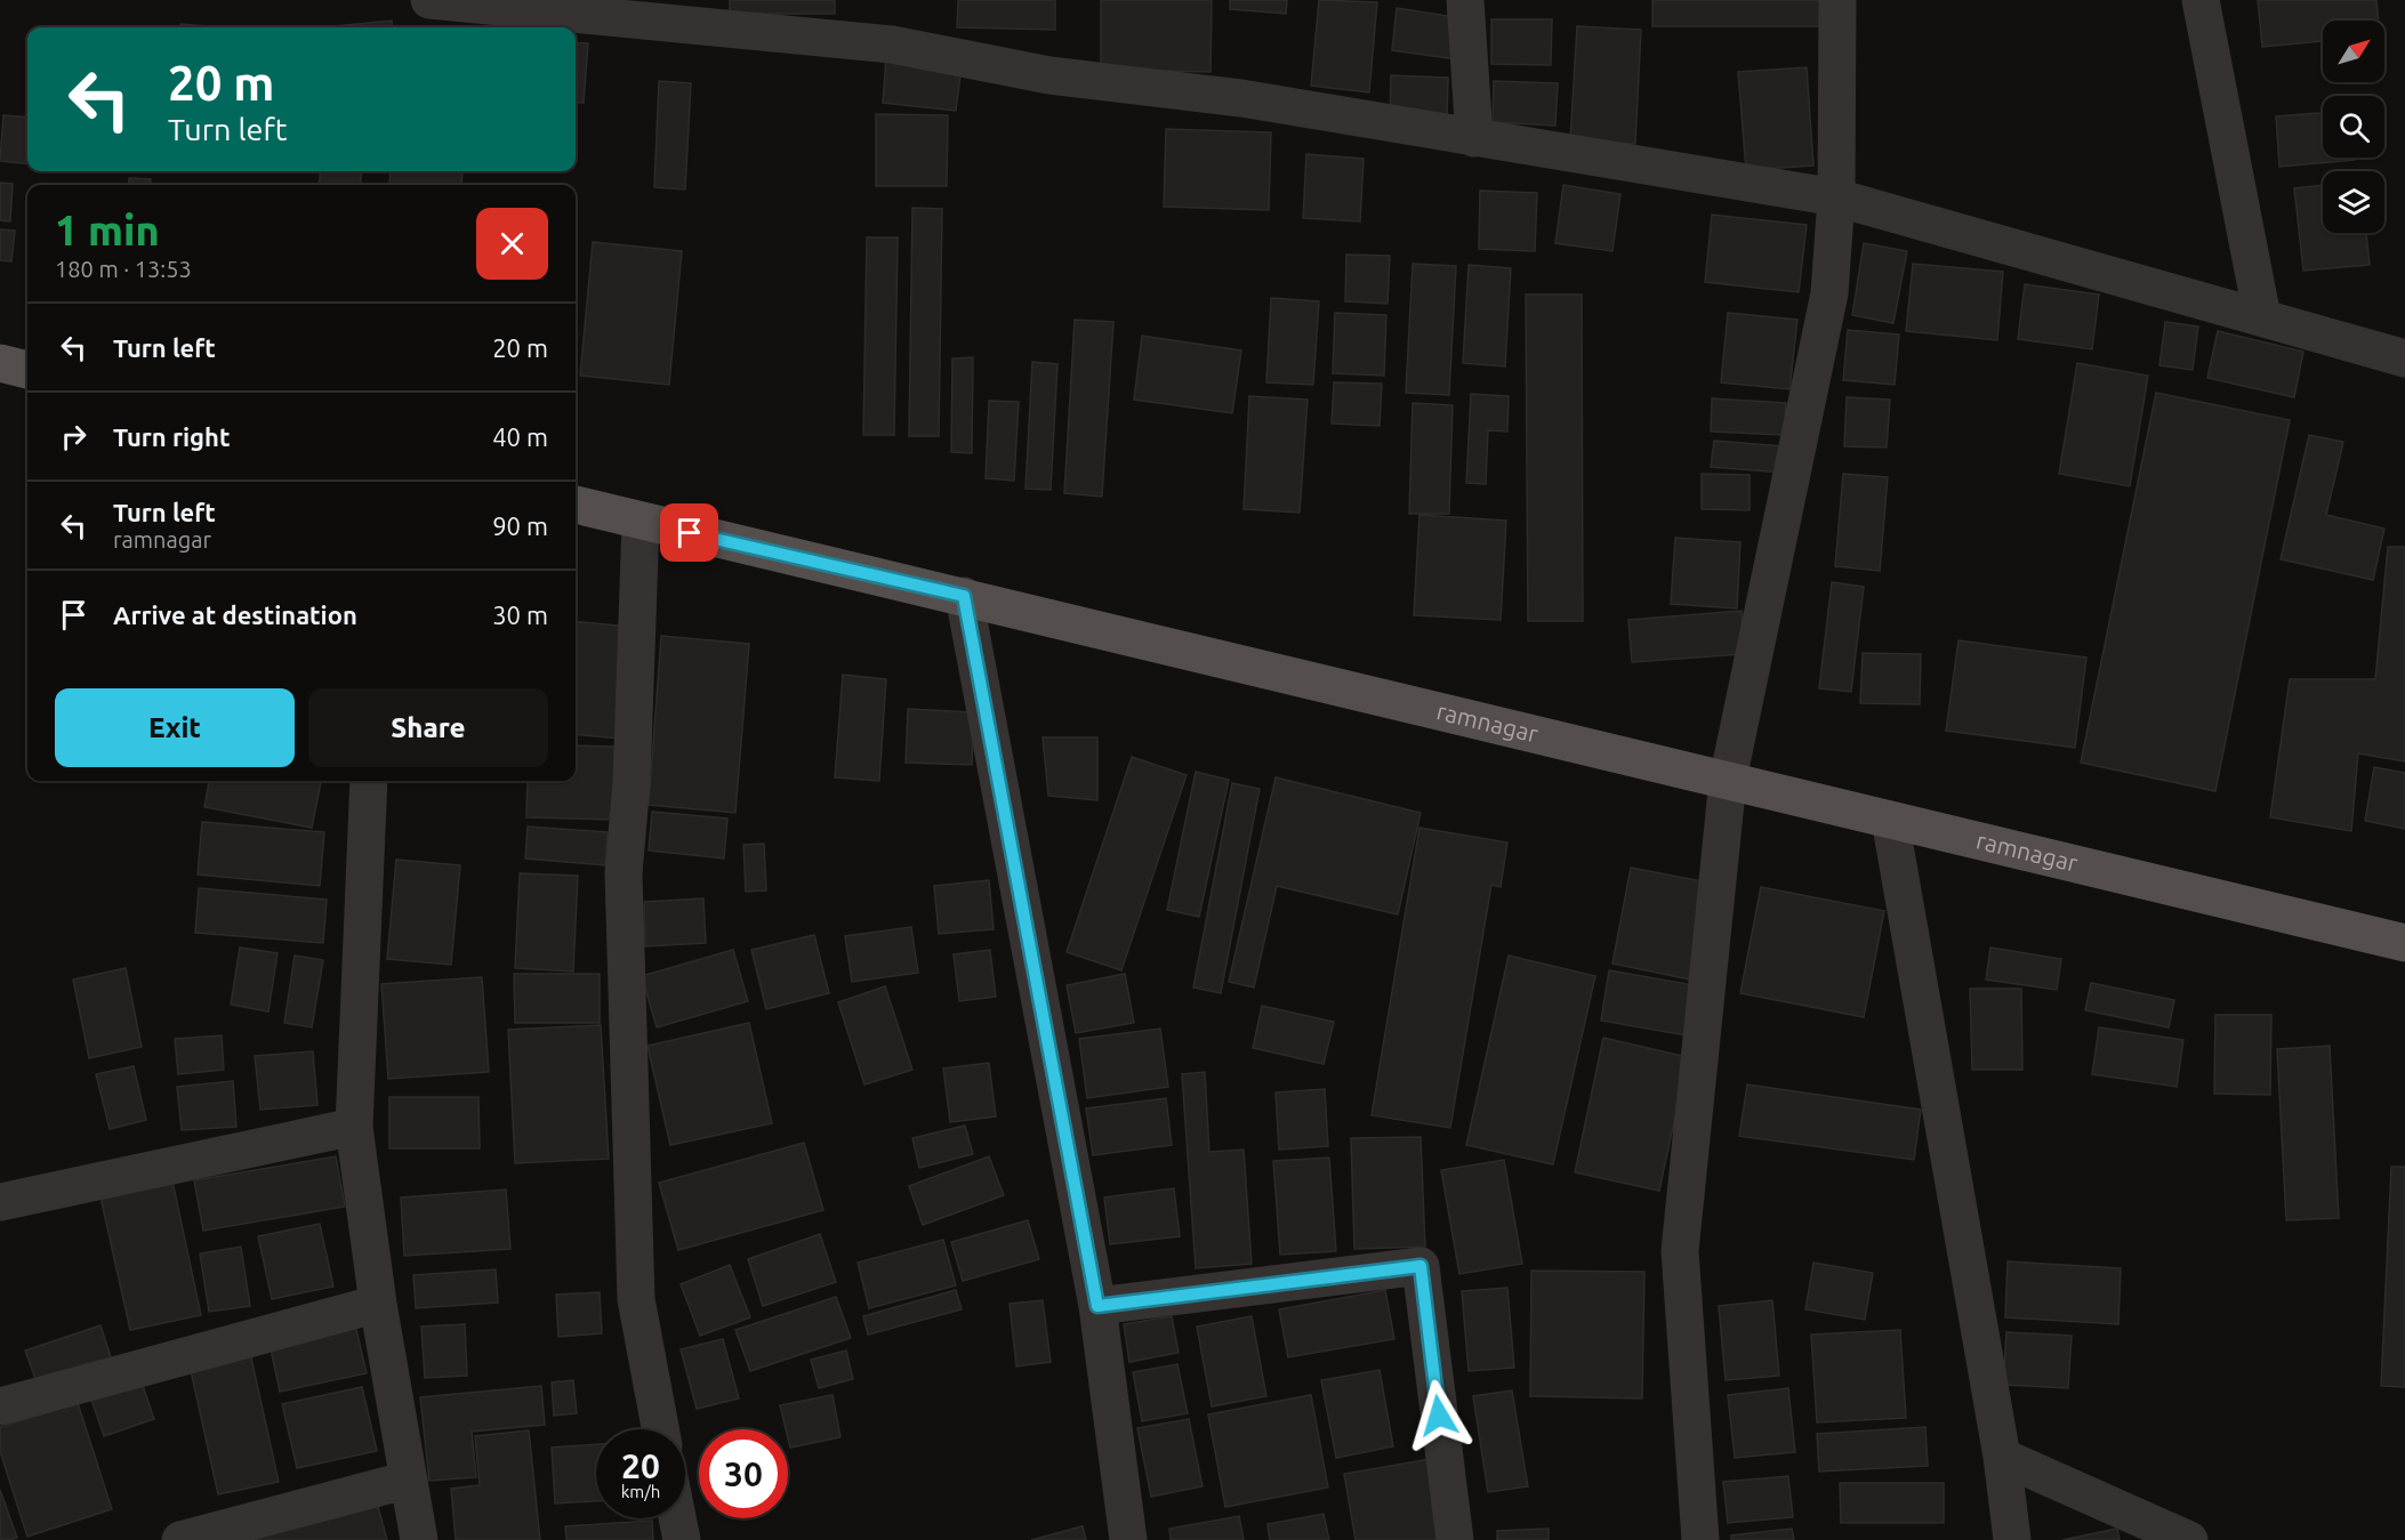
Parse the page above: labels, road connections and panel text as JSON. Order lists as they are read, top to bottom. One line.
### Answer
{"streets":{"main road":["ramnagar"]},"north":"top right","page":{"turn":["20 m","Turn left"],"heading":["1 min","180 m · 13:53"],"list":[{"name":"Turn left","value":"20 m"},{"name":"Turn right","value":"40 m"},{"name":"Turn left","note":"ramnagar","value":"90 m"},{"name":"Arrive at destination","value":"30 m"}],"buttons":["Exit","Share"],"speed":"20 km/h","limit":"30"}}
